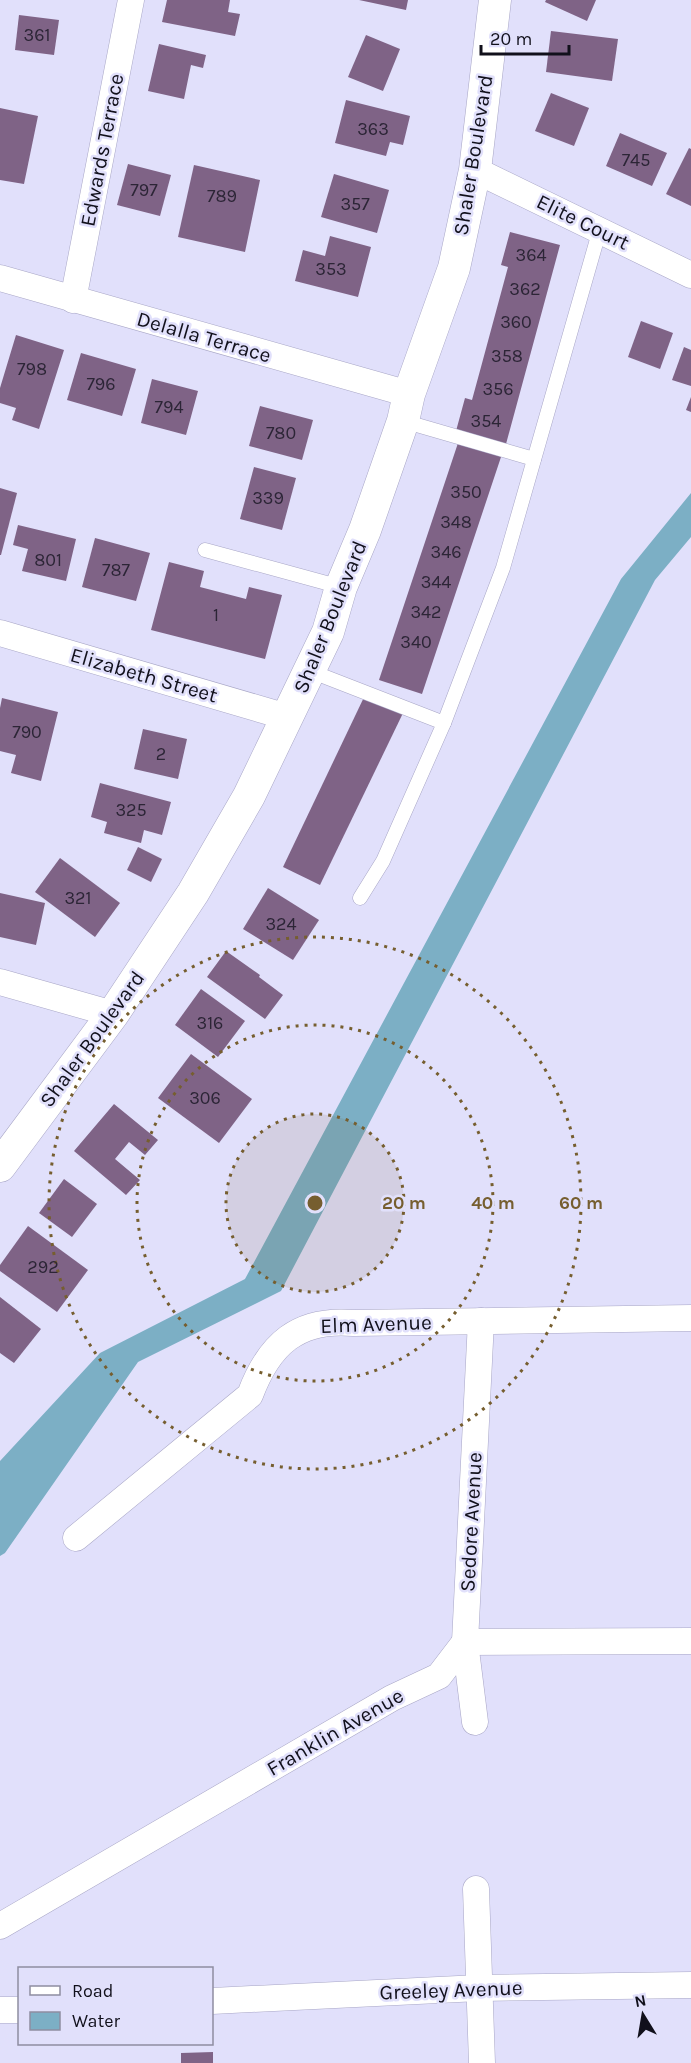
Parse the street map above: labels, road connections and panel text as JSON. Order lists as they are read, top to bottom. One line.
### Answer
{"streets":{"street":["Edwards Terrace","Shaler Boulevard","Elite Court","Delalla Terrace","Elizabeth Street","Elm Avenue","Sedore Avenue","Franklin Avenue","Greeley Avenue"]},"crossings":[["Edwards Terrace","Delalla Terrace"],["Shaler Boulevard","Elite Court"],["Shaler Boulevard","Delalla Terrace"],["Shaler Boulevard","Elizabeth Street"],["Elm Avenue","Sedore Avenue"],["Sedore Avenue","Franklin Avenue"]],"house_numbers":["361","363","745","797","789","357","364","353","362","360","358","798","796","356","794","354","780","350","339","348","346","801","787","344","342","1","340","790","2","325","321","324","316","306","292"],"legend":["Road","Water"],"scale_bar":"20 m","north":"top","rings":["20 m","40 m","60 m"]}
